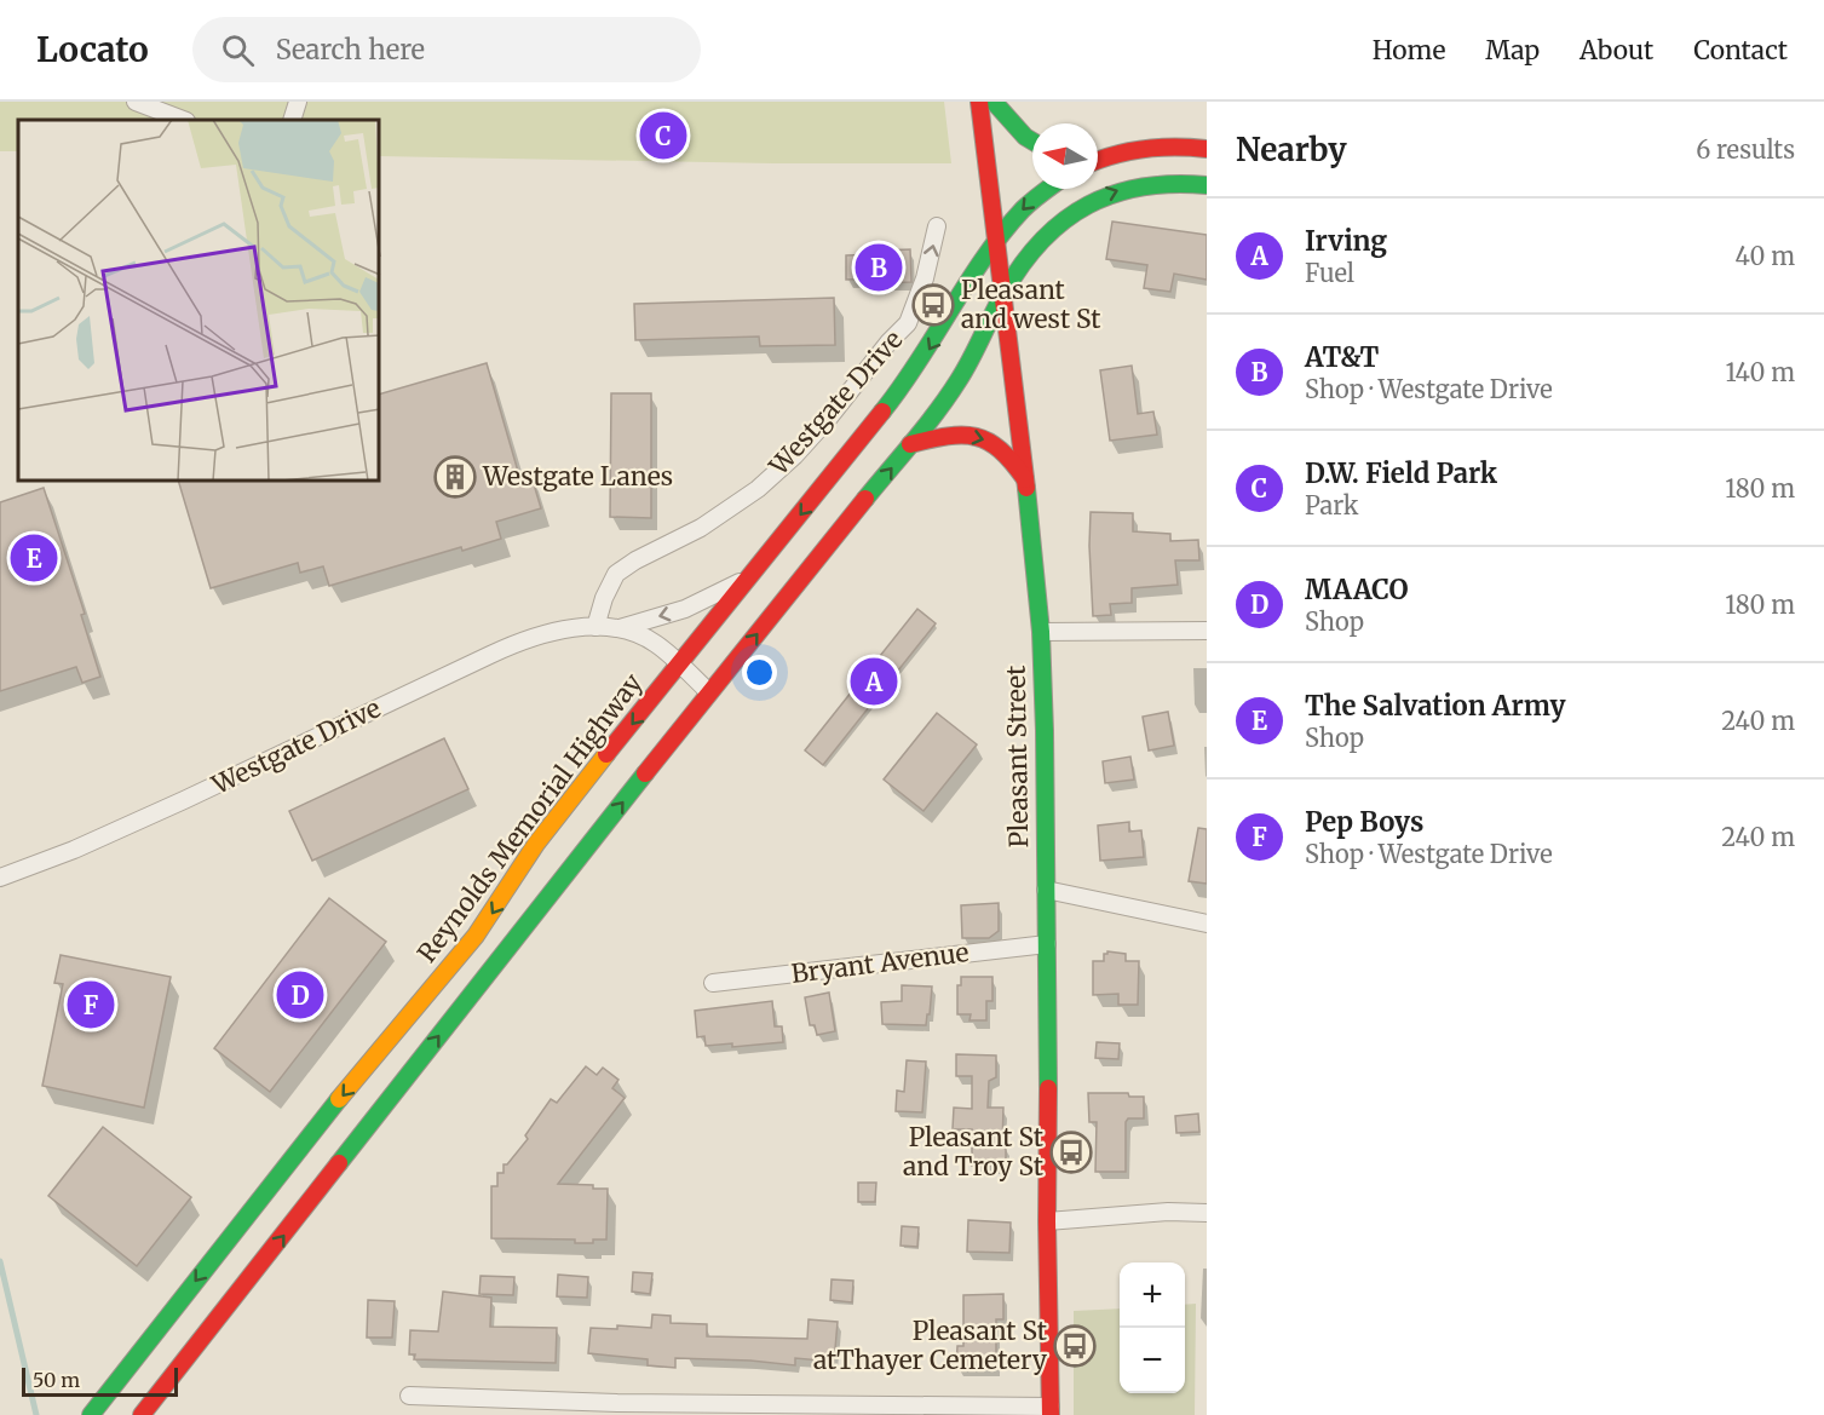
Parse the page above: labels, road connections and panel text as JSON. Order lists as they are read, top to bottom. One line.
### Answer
{"streets":{"main road":["Pleasant Street","Reynolds Memorial Highway"],"street":["Westgate Drive","Bryant Avenue"]},"crossings":[["Westgate Drive","Reynolds Memorial Highway"],["Pleasant Street","Reynolds Memorial Highway"],["Pleasant Street","Bryant Avenue"]],"one_way":["Westgate Drive"],"places":{"bus stop":["Pleasant and west St","Pleasant St and Troy St","Pleasant St atThayer Cemetery"],"building":["Westgate Lanes"]},"scale_bar":"50 m","north":"left","page":{"header":"Locato","search":"Search here","nav":["Home","Map","About","Contact"],"heading":["Nearby","6 results"],"pins":["C","B","E","A","D","F"],"list":[{"mark":"A","name":"Irving","note":"Fuel","value":"40 m"},{"mark":"B","name":"AT&T","note":"Shop · Westgate Drive","value":"140 m"},{"mark":"C","name":"D.W. Field Park","note":"Park","value":"180 m"},{"mark":"D","name":"MAACO","note":"Shop","value":"180 m"},{"mark":"E","name":"The Salvation Army","note":"Shop","value":"240 m"},{"mark":"F","name":"Pep Boys","note":"Shop · Westgate Drive","value":"240 m"}],"map_buttons":["+","−"],"scale":"50 m"}}
